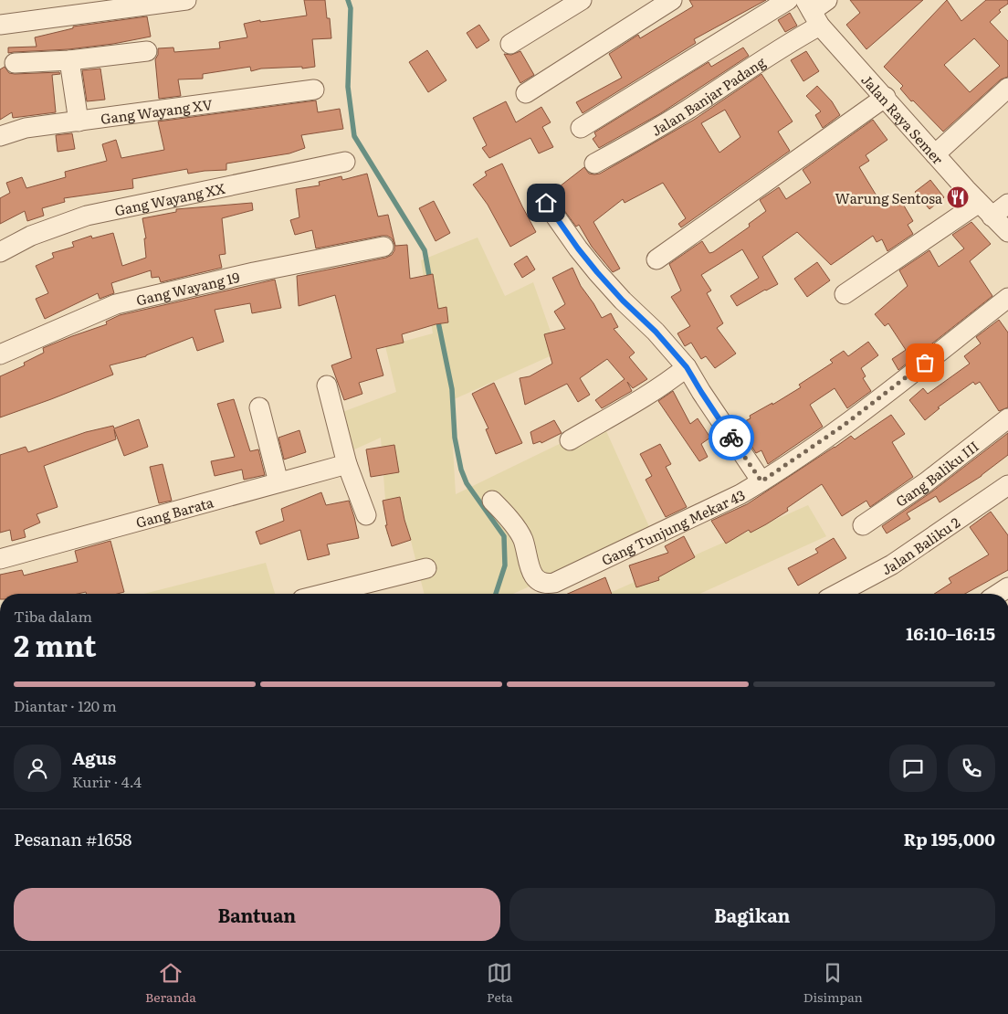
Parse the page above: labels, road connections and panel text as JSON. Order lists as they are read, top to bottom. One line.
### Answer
{"streets":{"street":["Jalan Banjar Padang","Gang Wayang XV","Jalan Raya Semer","Gang Wayang XX","Gang Wayang 19","Gang Baliku III","Gang Barata","Gang Tunjung Mekar 43","Jalan Baliku 2"]},"crossings":[["Jalan Banjar Padang","Jalan Raya Semer"]],"places":{"restaurant":["Warung Sentosa"]},"page":{"heading":["2 mnt","Tiba dalam","16:10–16:15"],"panel":["Agus","Kurir · 4.4","Pesanan #1658","Rp 195,000"],"bar":"Diantar · 120 m","buttons":["Bantuan","Bagikan"],"tabs":["Beranda","Peta","Disimpan"]}}
